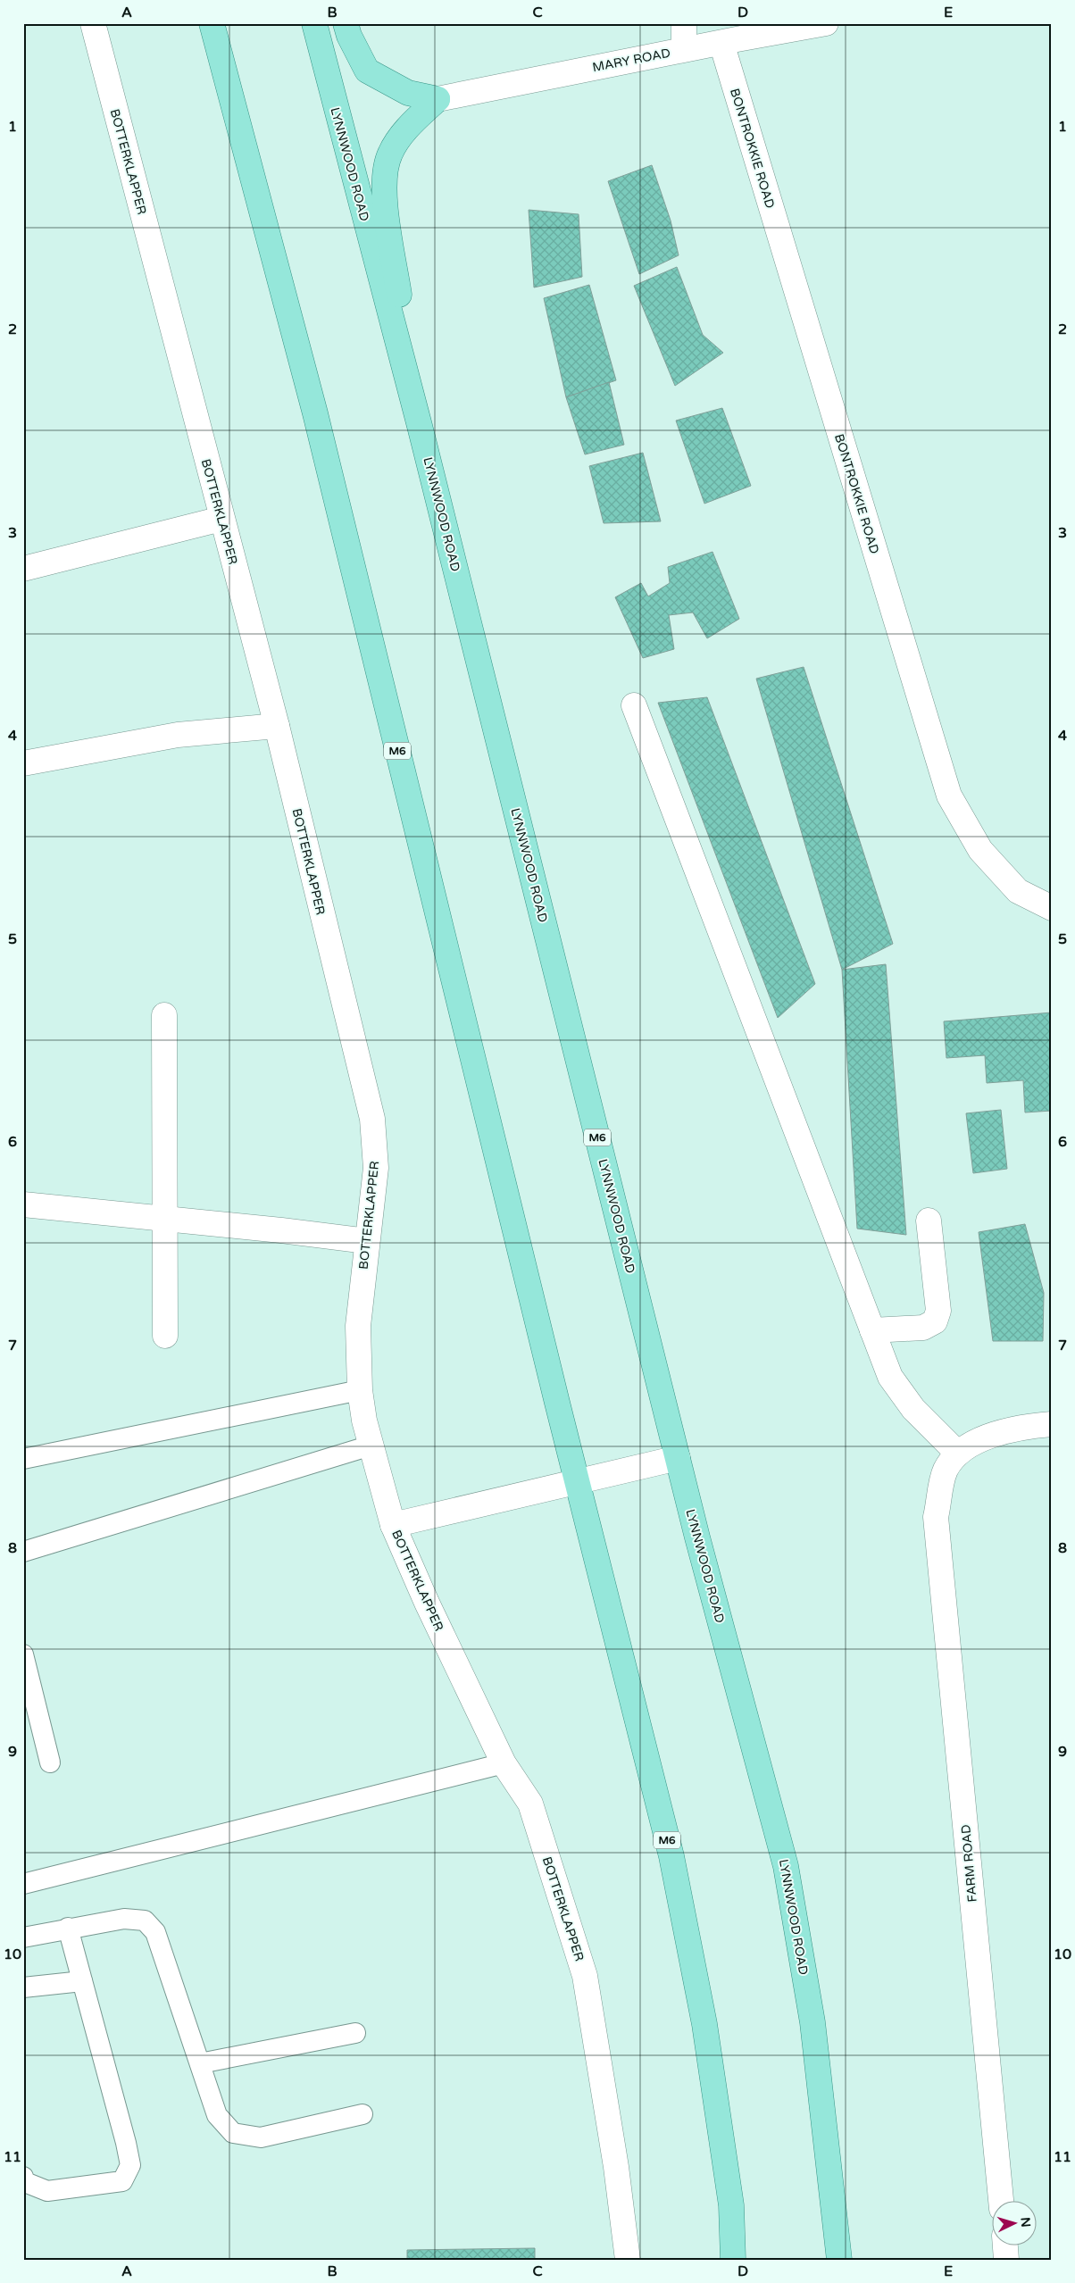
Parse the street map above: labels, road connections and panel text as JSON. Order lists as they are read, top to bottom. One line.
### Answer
{"streets":{"main road":["LYNNWOOD ROAD","M6"],"street":["MARY ROAD","BONTROKKIE ROAD","BOTTERKLAPPER","FARM ROAD"]},"crossings":[["MARY ROAD","BONTROKKIE ROAD"]],"north":"right","grid":{"columns":["A","B","C","D","E"],"rows":["1","2","3","4","5","6","7","8","9","10","11"]}}
